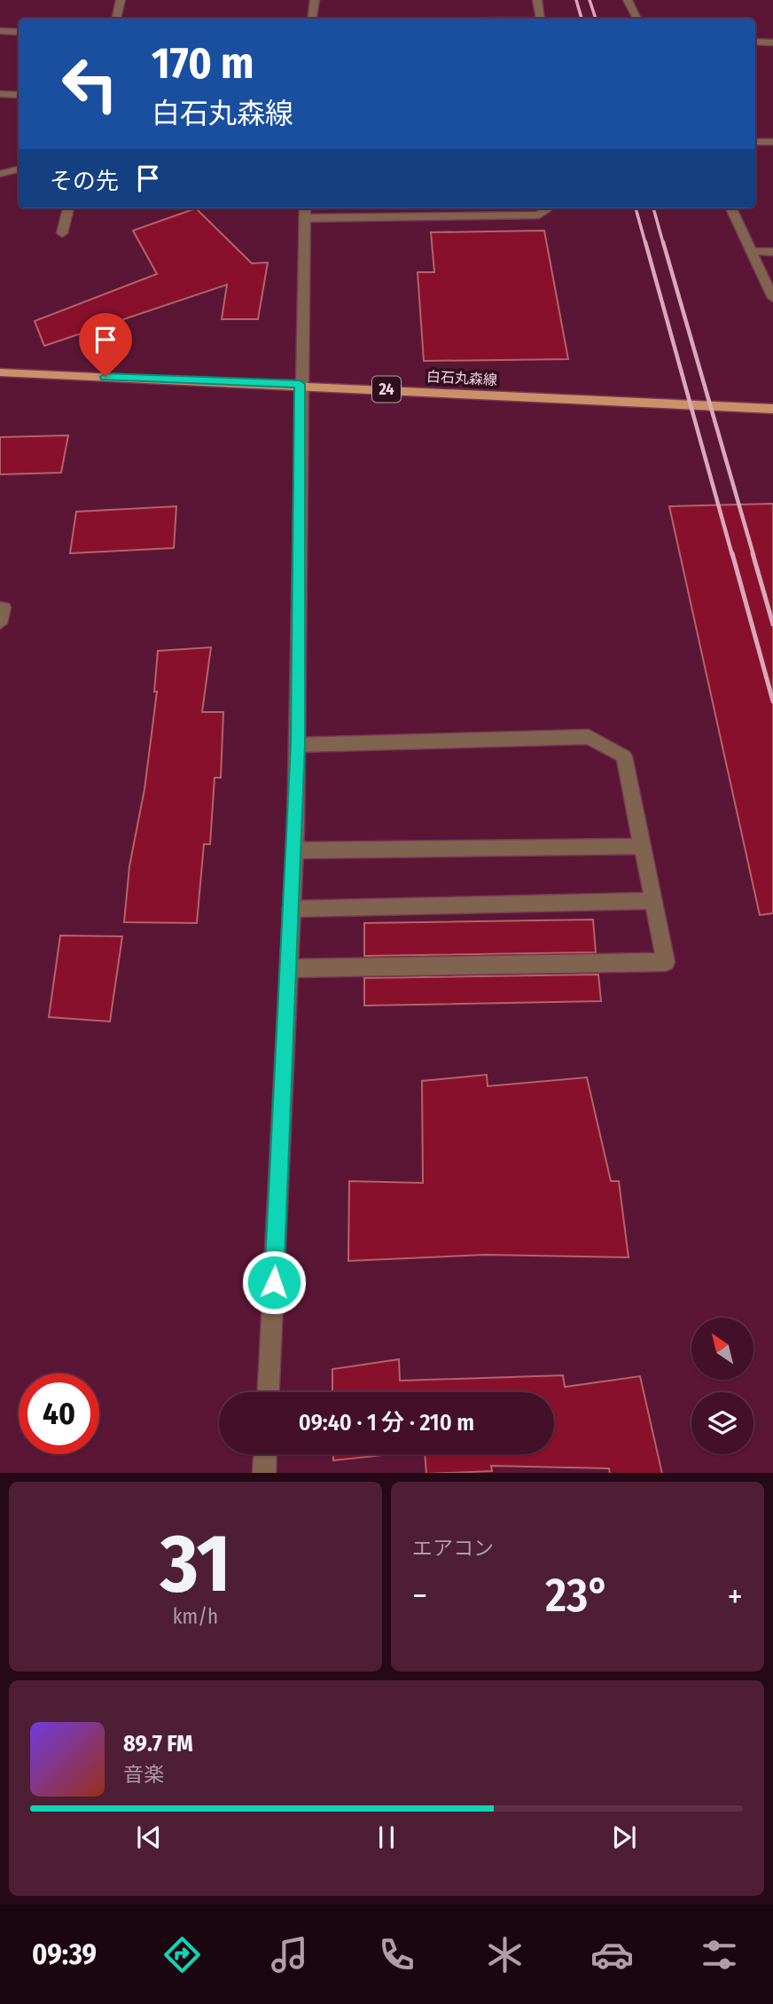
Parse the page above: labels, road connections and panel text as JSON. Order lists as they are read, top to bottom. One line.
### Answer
{"streets":{"main road":["白石丸森線","24"]},"north":"top left","page":{"turn":["170 m","白石丸森線"],"then":"その先","limit":"40","trip":"09:40 · 1 分 · 210 m","tile":[["31","km/h"],"エアコン"],"heat":["−","23°","+"],"song":["89.7 FM","音楽"],"tabs":"09:39"}}
